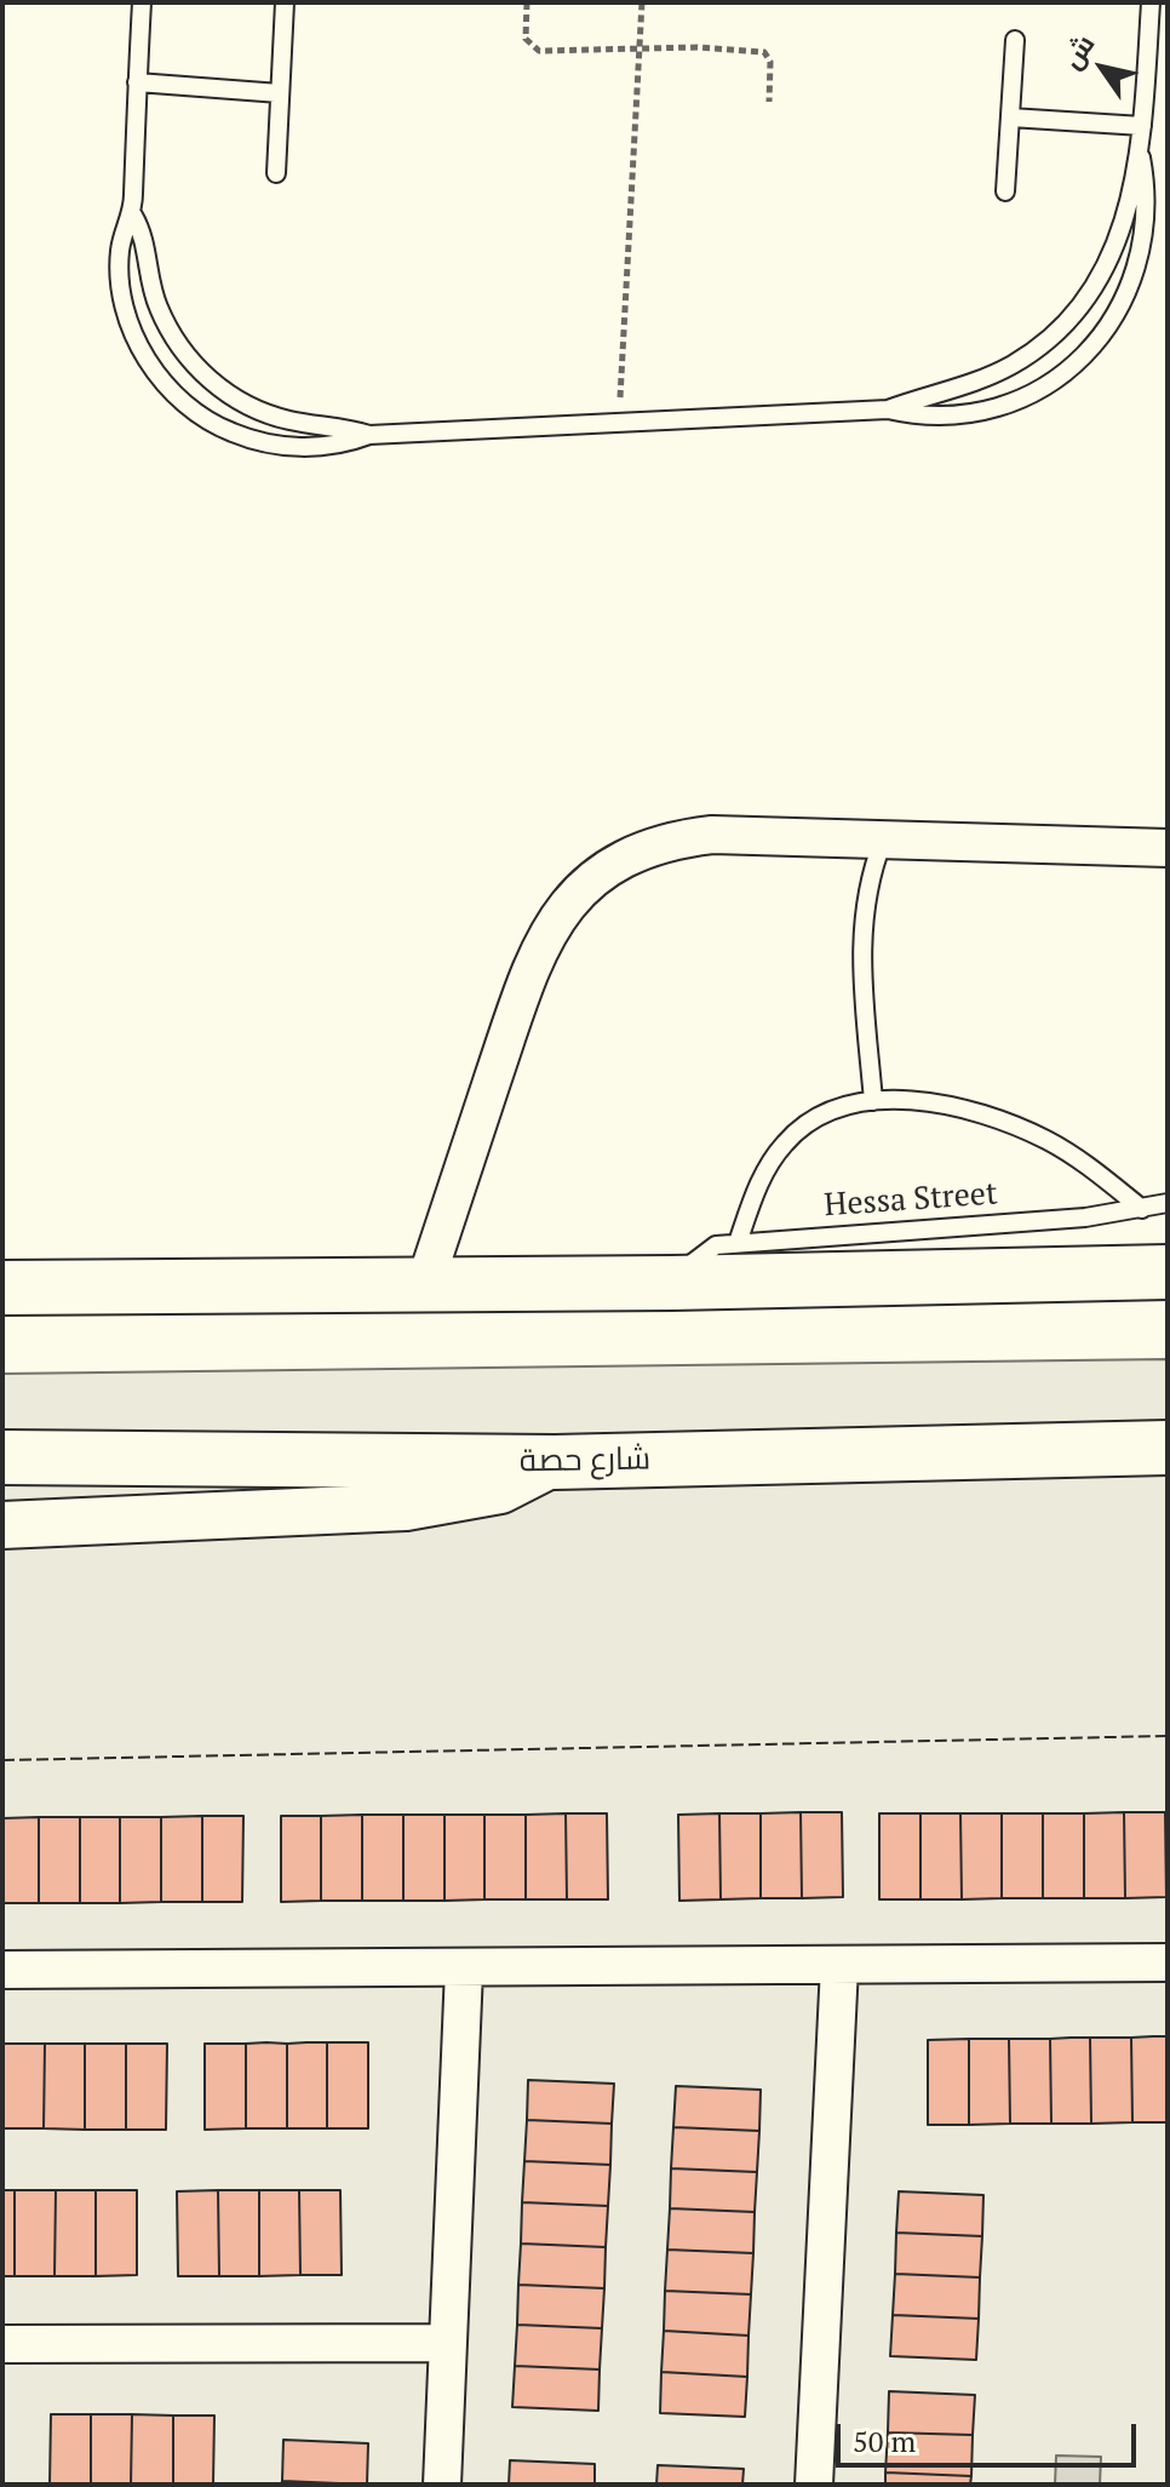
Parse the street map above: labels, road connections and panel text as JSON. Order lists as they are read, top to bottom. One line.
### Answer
{"streets":{"main road":["شارع حصة"],"lane":["Hessa Street"]},"scale_bar":"50 m","north":"top left"}
